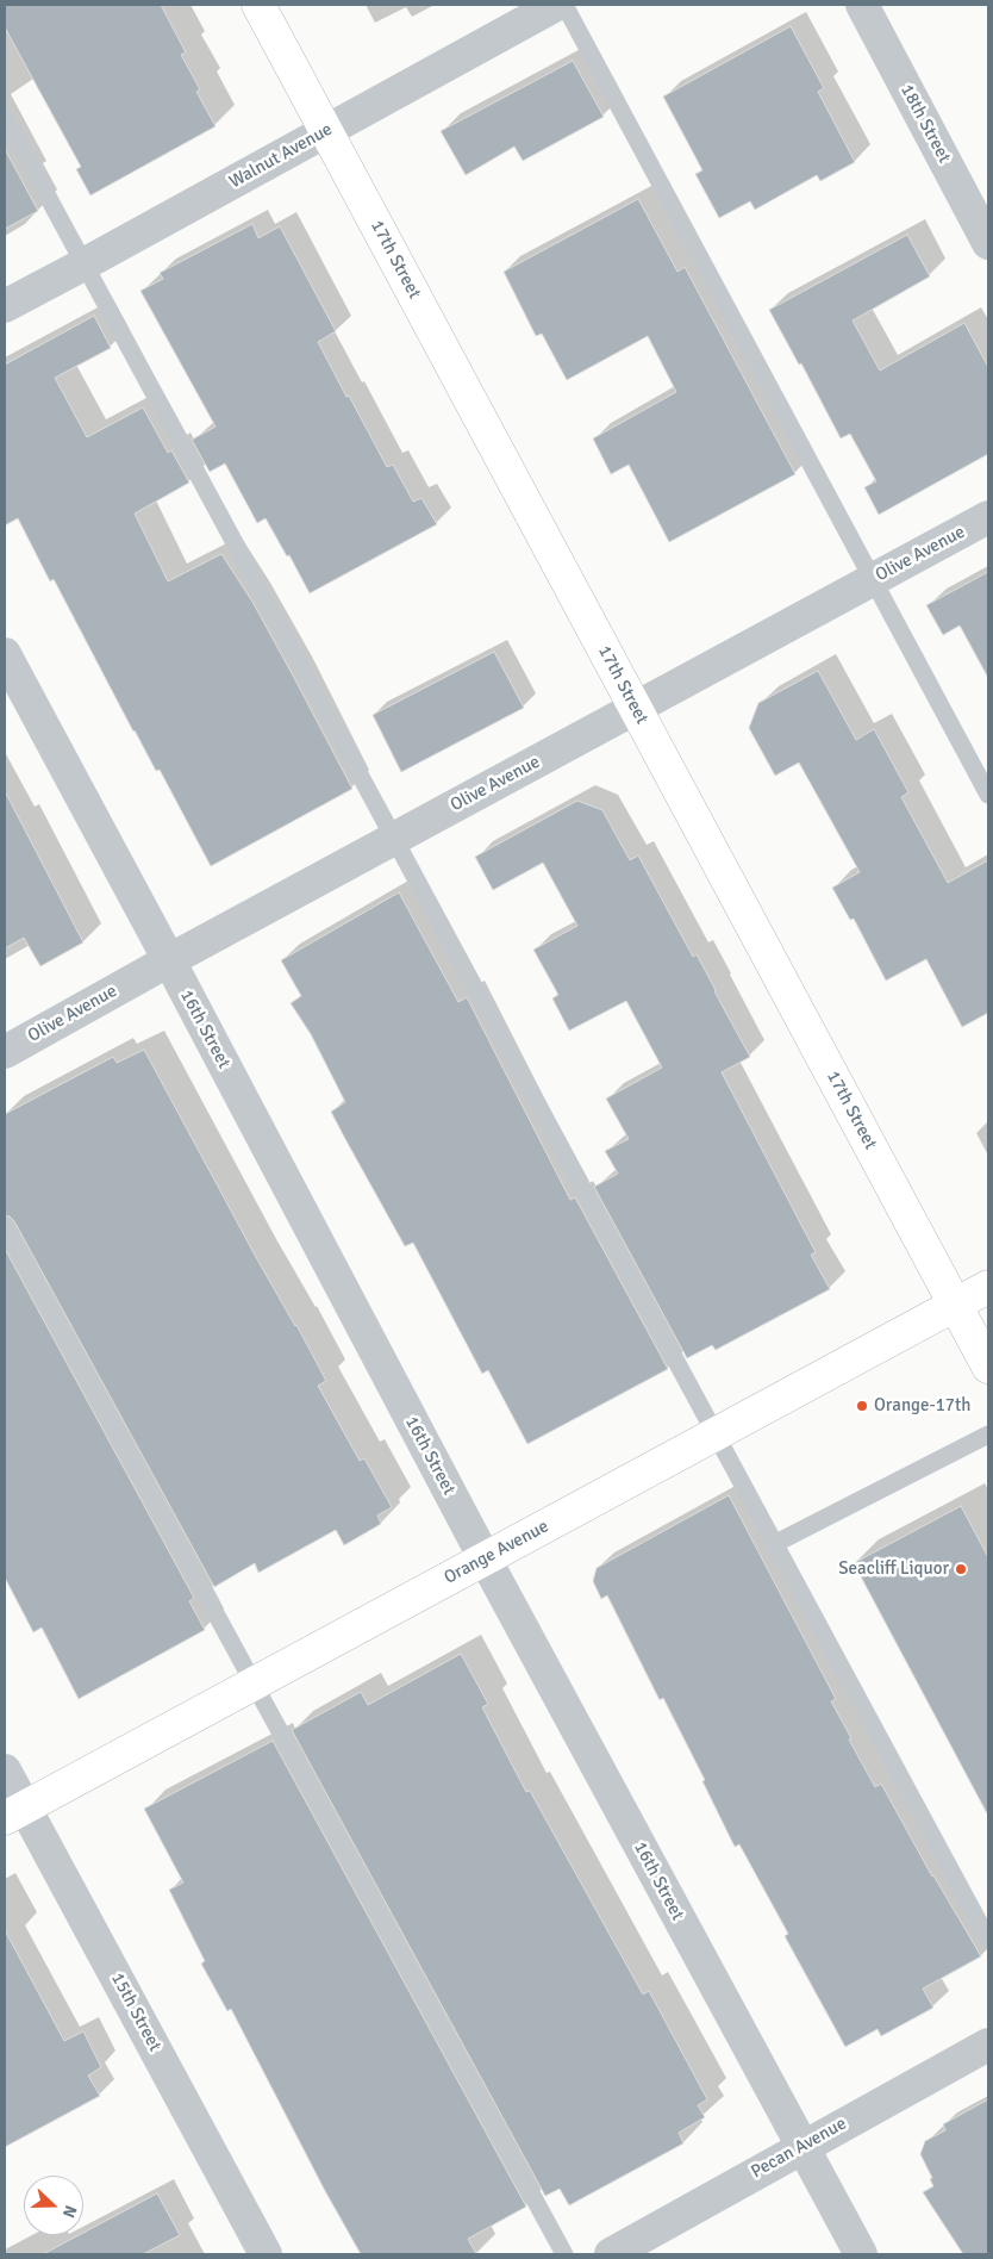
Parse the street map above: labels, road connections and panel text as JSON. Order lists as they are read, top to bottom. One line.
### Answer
{"streets":{"street":["18th Street","Walnut Avenue","17th Street","Olive Avenue","16th Street","Orange Avenue","15th Street","Pecan Avenue"]},"crossings":[["Walnut Avenue","17th Street"],["17th Street","Olive Avenue"],["17th Street","Orange Avenue"],["Olive Avenue","16th Street"],["16th Street","Orange Avenue"],["16th Street","Pecan Avenue"],["Orange Avenue","15th Street"]],"places":["Orange-17th","Seacliff Liquor"],"north":"right"}
